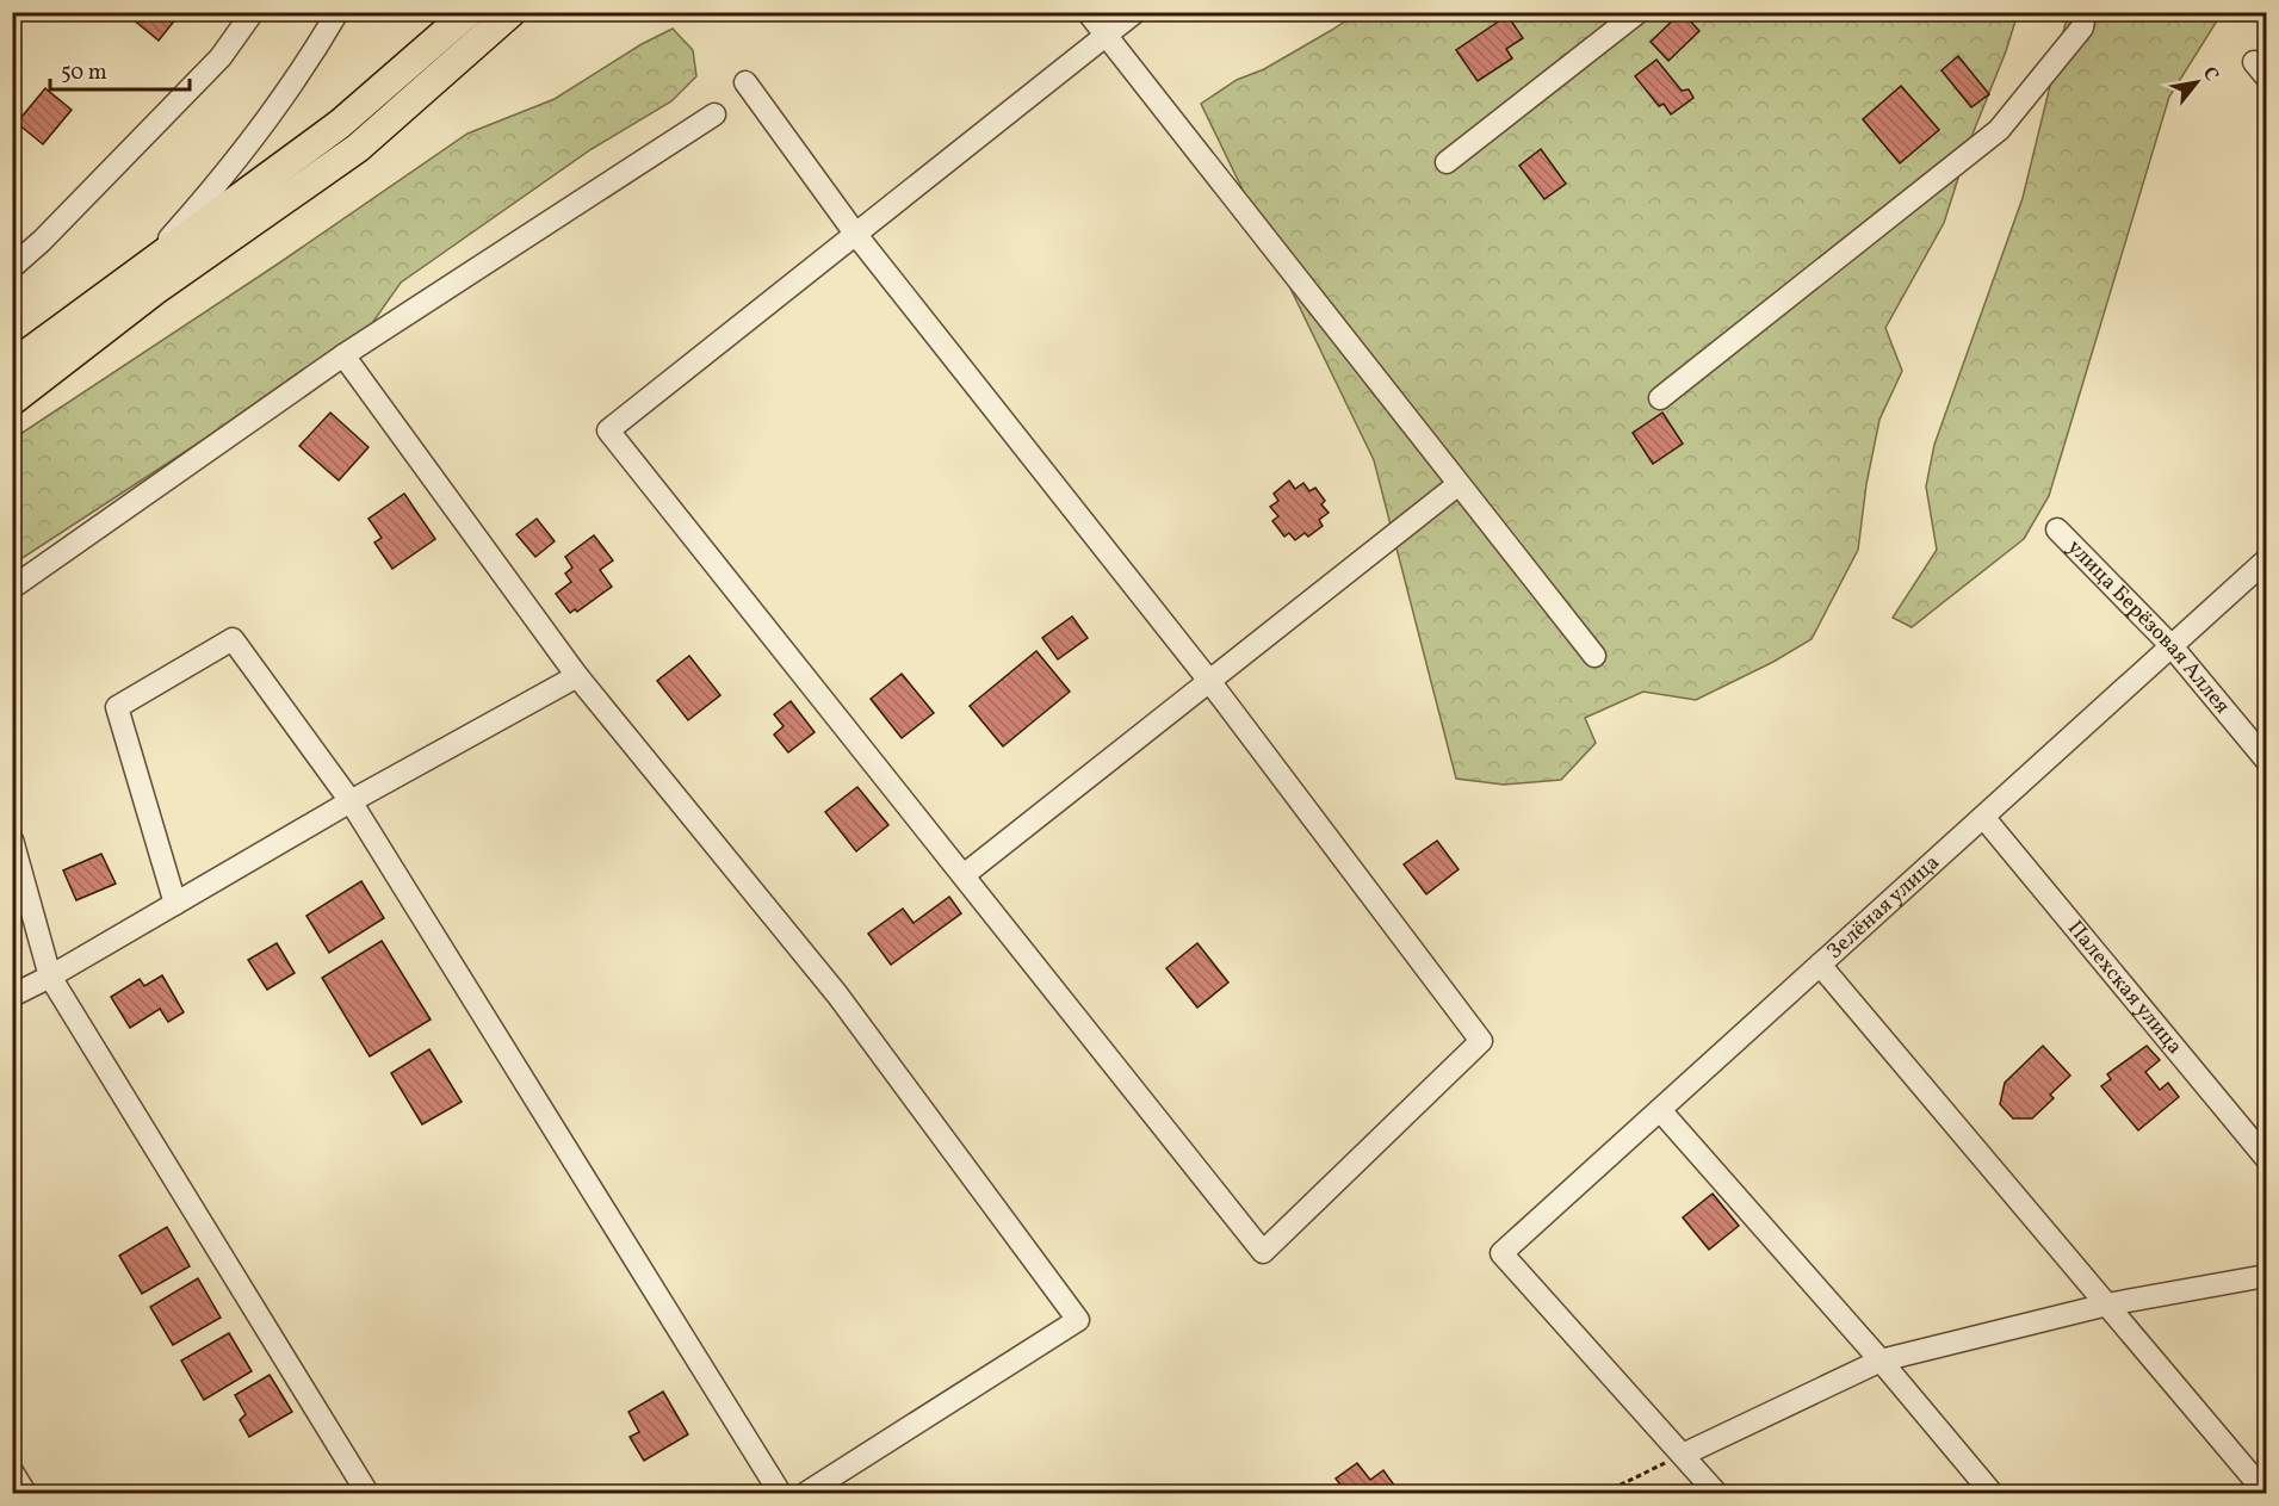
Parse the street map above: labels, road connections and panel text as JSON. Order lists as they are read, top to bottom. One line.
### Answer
{"streets":{"street":["улица Берёзовая Аллея","Зелёная улица","Палехская улица"]},"crossings":[["улица Берёзовая Аллея","Зелёная улица"],["Зелёная улица","Палехская улица"]],"scale_bar":"50 m","north":"top right"}
